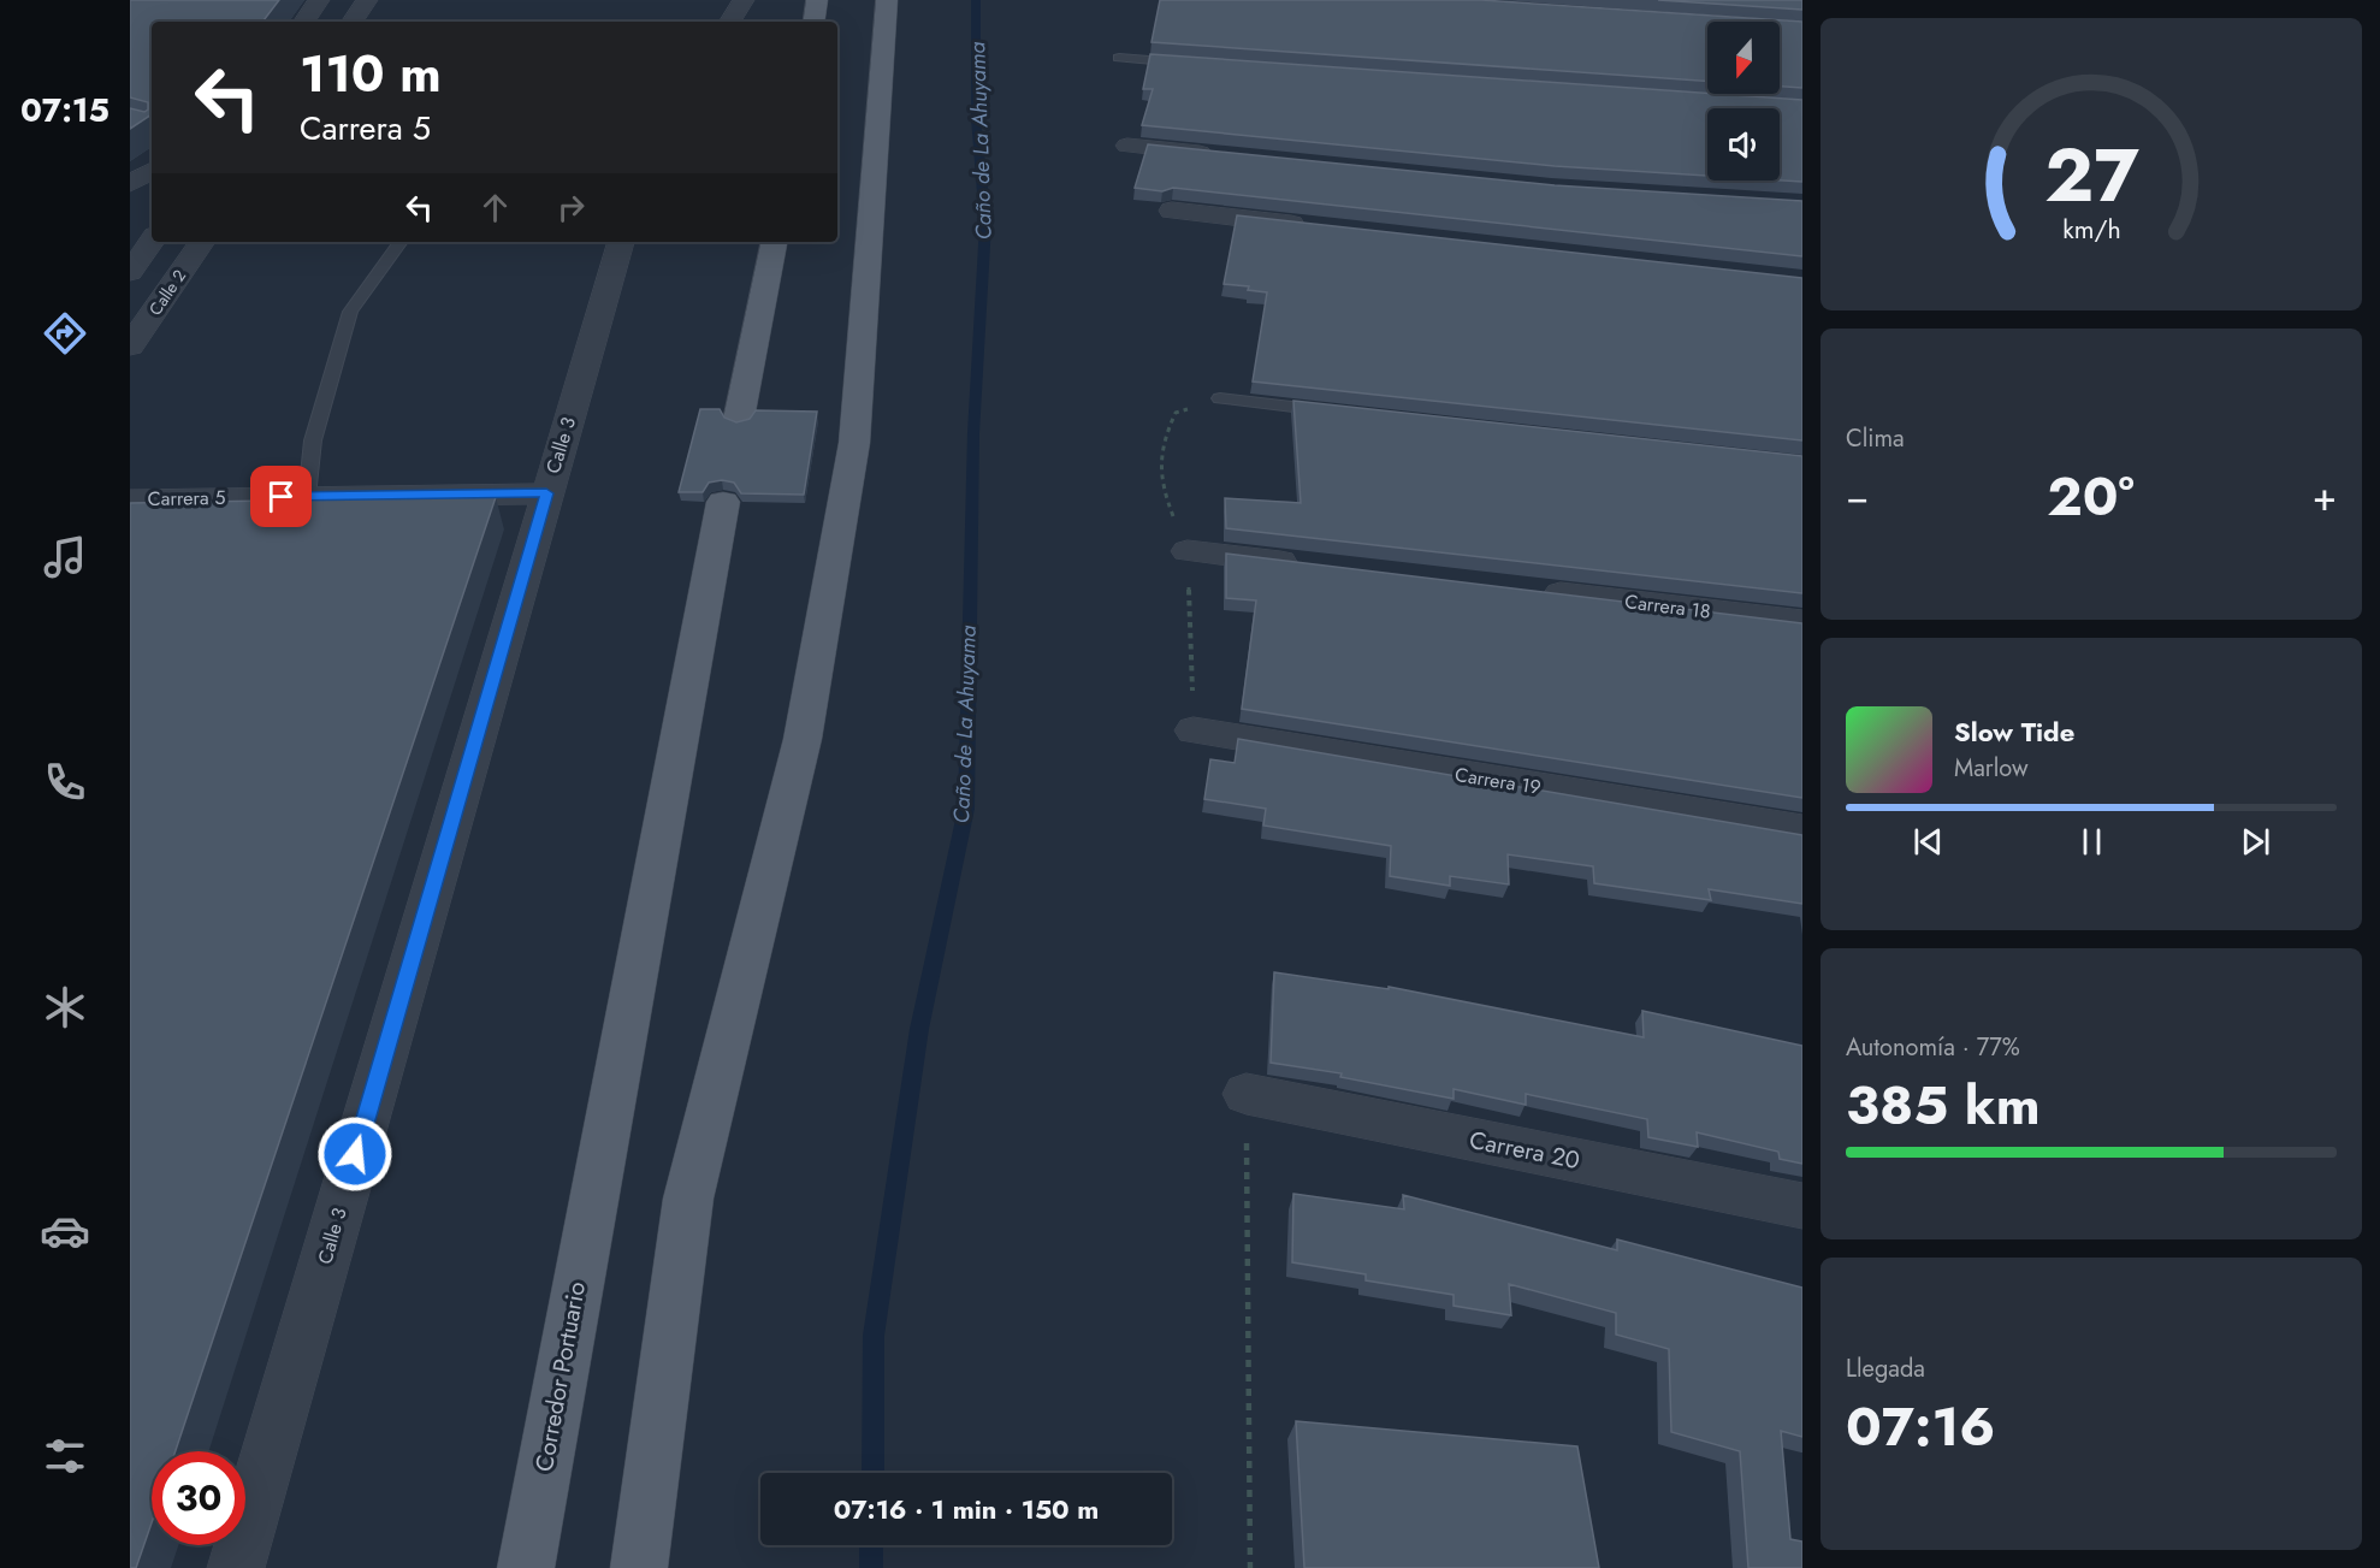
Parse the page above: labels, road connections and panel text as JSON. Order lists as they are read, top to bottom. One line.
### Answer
{"streets":{"main road":["Corredor Portuario"],"street":["Calle 2","Calle 3","Carrera 5","Carrera 18","Carrera 19","Carrera 20"]},"crossings":[["Calle 3","Carrera 5"]],"water":["Caño de La Ahuyama"],"north":"bottom","page":{"tabs":"07:15","turn":["110 m","Carrera 5"],"tile":["Clima",["Autonomía · 77%","385 km"],["Llegada","07:16"]],"heat":["−","20°","+"],"song":["Slow Tide","Marlow"],"limit":"30","trip":"07:16 · 1 min · 150 m","gauge":["27","km/h"]}}
